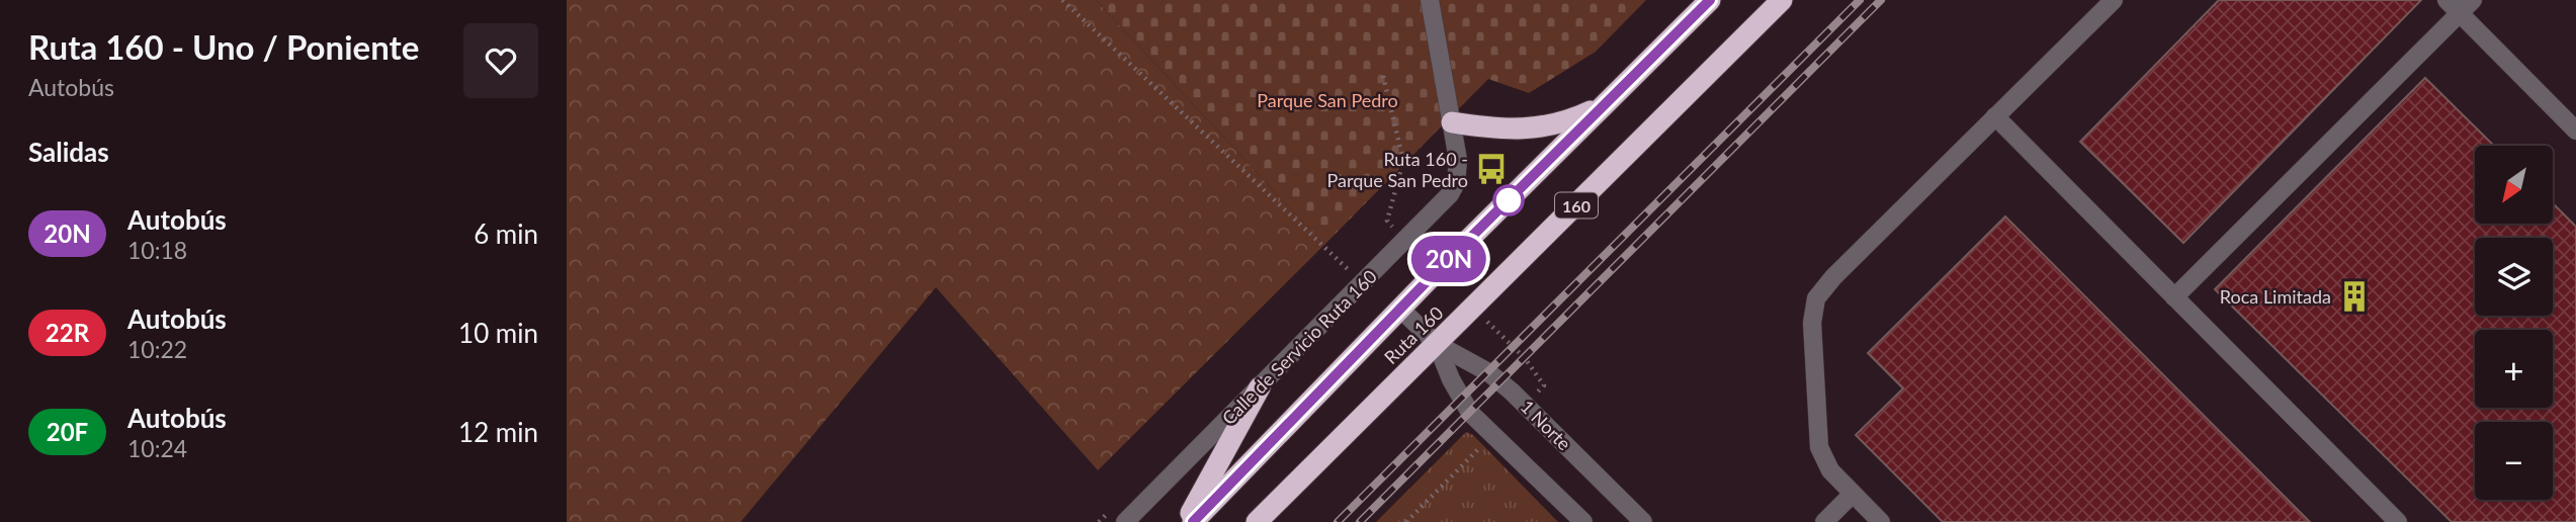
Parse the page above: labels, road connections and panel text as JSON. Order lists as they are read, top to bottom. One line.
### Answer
{"streets":{"highway":["160","Ruta 160"],"street":["Calle de Servicio Ruta 160","1 Norte"]},"crossings":[["Ruta 160","1 Norte"]],"parks":["Parque San Pedro"],"places":{"bus stop":["Ruta 160 - Parque San Pedro"],"building":["Roca Limitada"]},"lines":["bus line 20N"],"north":"bottom left","page":{"heading":[["Ruta 160 - Uno / Poniente","Autobús"],"Salidas"],"on_map":"20N","map_buttons":["+","−"],"list":[{"mark":"20N","name":"Autobús","note":"10:18","value":"6 min"},{"mark":"22R","name":"Autobús","note":"10:22","value":"10 min"},{"mark":"20F","name":"Autobús","note":"10:24","value":"12 min"}]}}
